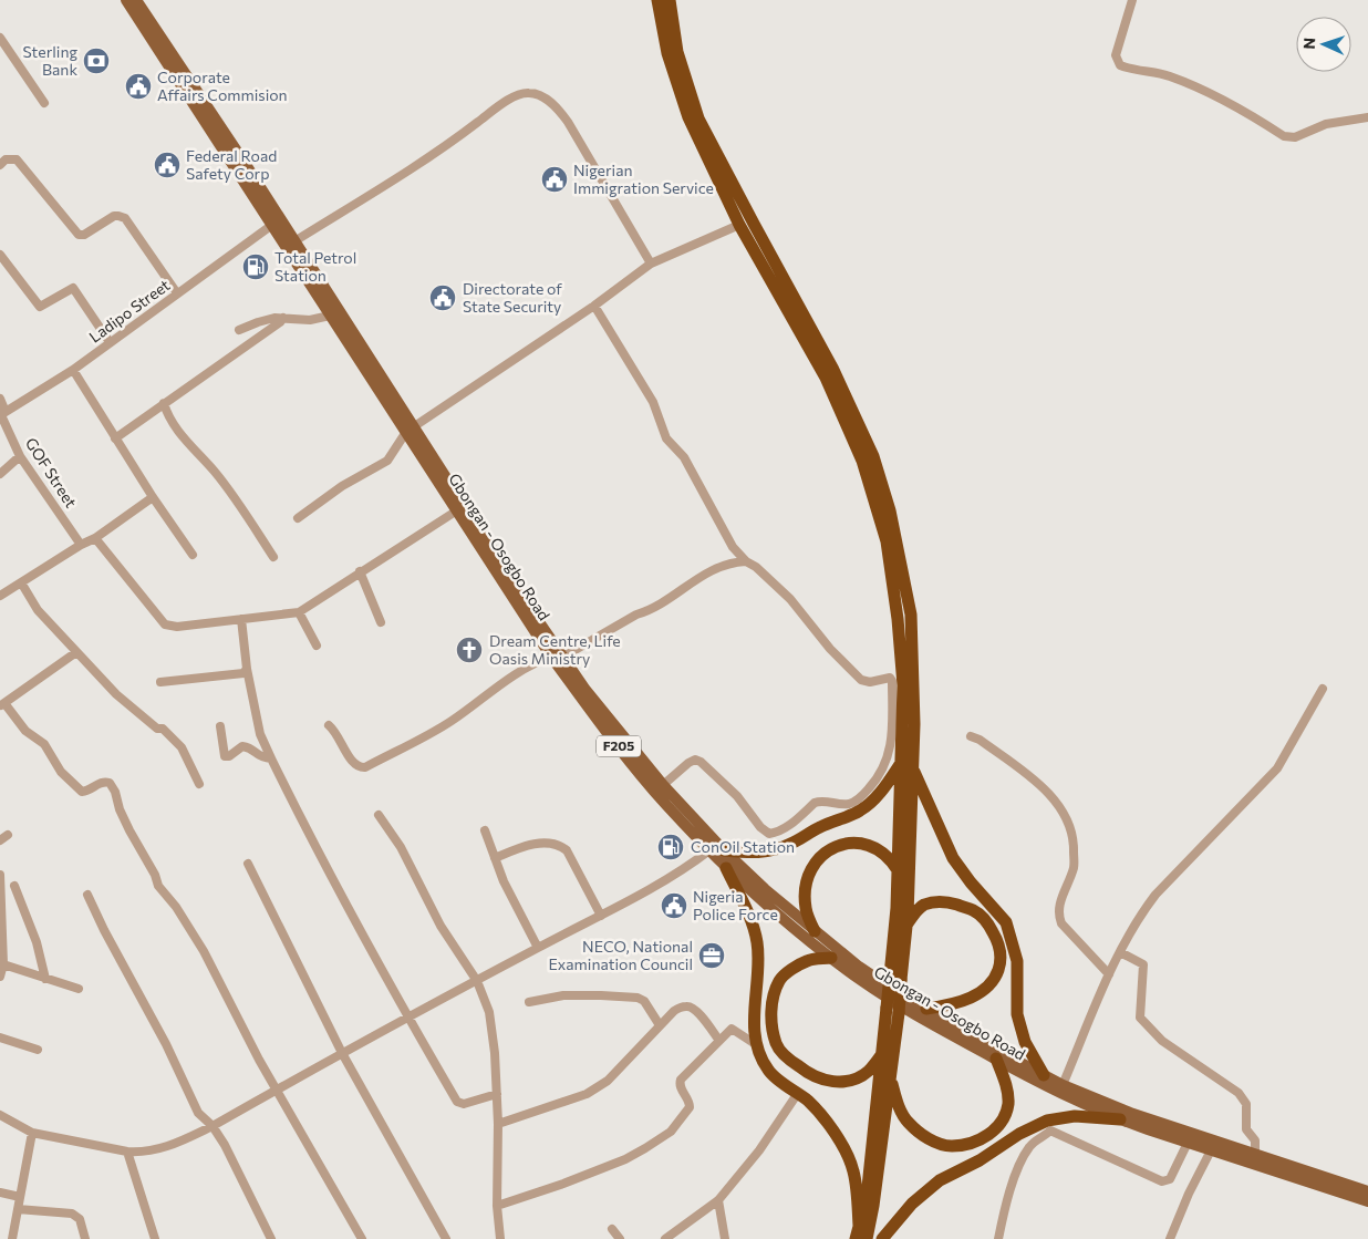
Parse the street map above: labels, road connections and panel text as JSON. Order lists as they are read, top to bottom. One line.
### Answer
{"streets":{"main road":["Gbongan - Osogbo Road","F205"],"street":["Ladipo Street","GOF Street"]},"crossings":[["Ladipo Street","GOF Street"],["Ladipo Street","Gbongan - Osogbo Road"]],"places":{"bank":["Sterling Bank"],"public building":["Corporate Affairs Commision","Federal Road Safety Corp","Nigerian Immigration Service","Directorate of State Security","Nigeria Police Force"],"fuel station":["Total Petrol Station","ConOil Station"],"church":["Dream Centre, Life Oasis Ministry"],"office":["NECO, National Examination Council"]},"north":"left"}
